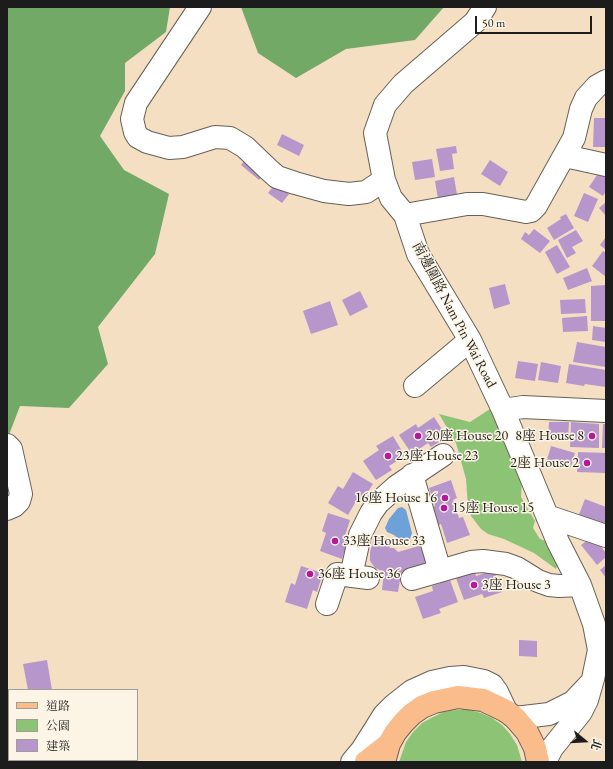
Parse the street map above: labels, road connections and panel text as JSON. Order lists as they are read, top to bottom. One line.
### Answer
{"streets":{"street":["南邊圍路 Nam Pin Wai Road"]},"places":["20座 House 20","8座 House 8","23座 House 23","2座 House 2","16座 House 16","15座 House 15","33座 House 33","36座 House 36","3座 House 3"],"legend":["道路","公園","建築"],"scale_bar":"50 m","north":"right"}
